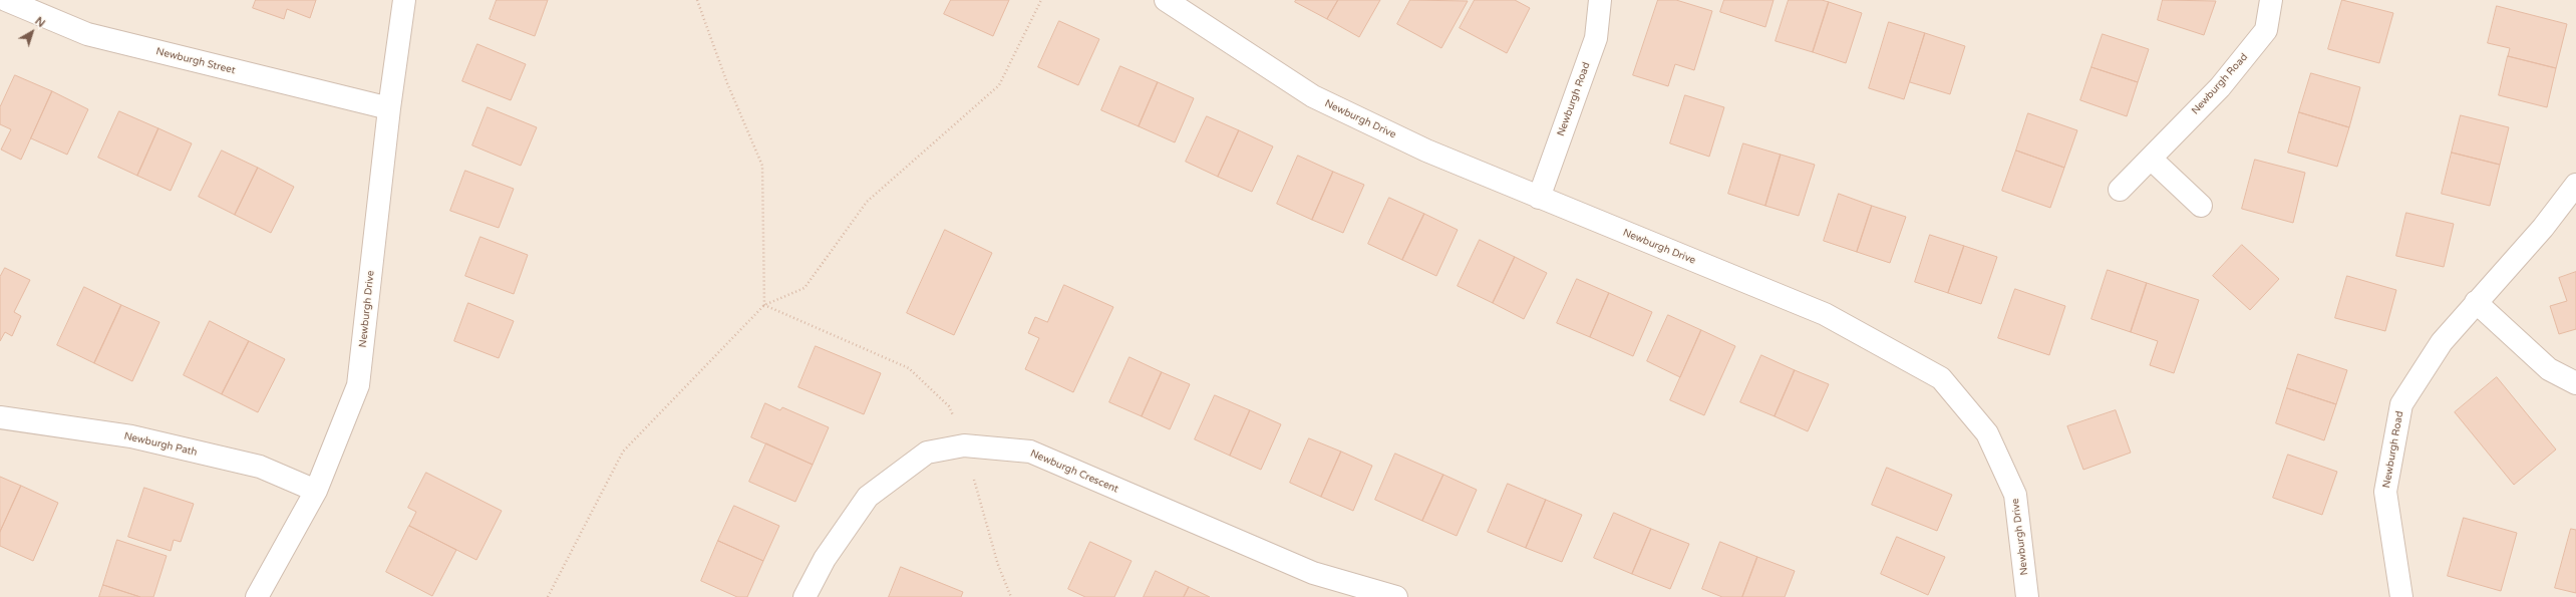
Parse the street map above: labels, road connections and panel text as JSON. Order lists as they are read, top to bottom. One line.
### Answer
{"streets":{"street":["Newburgh Street","Newburgh Road","Newburgh Drive","Newburgh Path","Newburgh Crescent"]},"crossings":[["Newburgh Street","Newburgh Drive"],["Newburgh Road","Newburgh Drive"],["Newburgh Drive","Newburgh Path"]],"north":"top right"}
